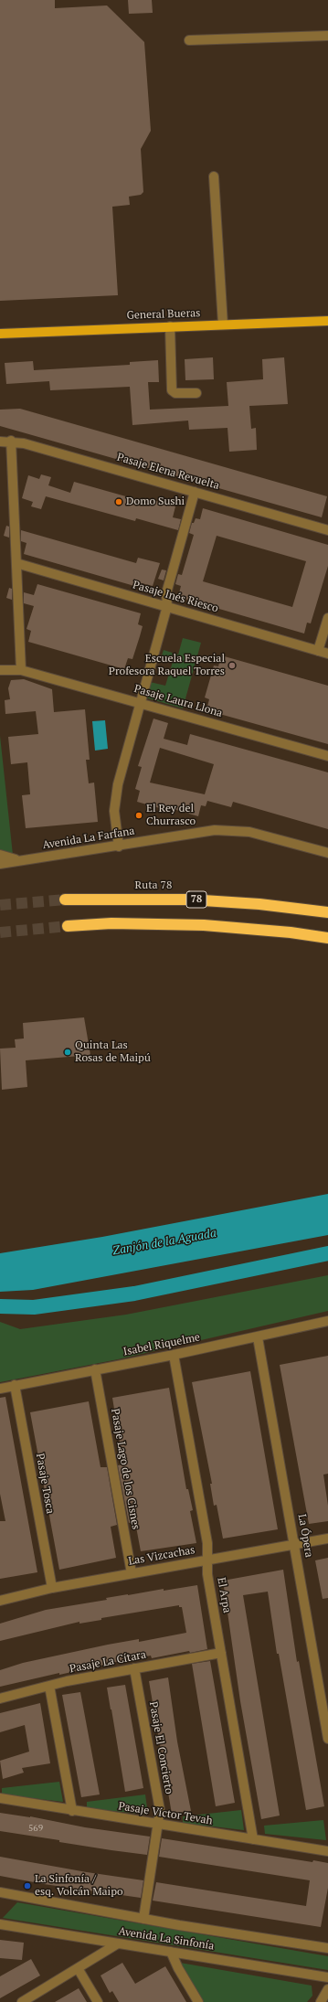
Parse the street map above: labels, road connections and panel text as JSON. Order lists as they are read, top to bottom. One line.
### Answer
{"streets":{"highway":["Ruta 78","78"],"main road":["General Bueras"],"street":["Pasaje Elena Revuelta","Pasaje Inés Riesco","Pasaje Laura Llona","Avenida La Farfana","Isabel Riquelme","Pasaje Lago de los Cisnes","Pasaje Tosca","La Ópera","Las Vizcachas","El Arpa","Pasaje La Cítara","Pasaje El Concierto","Pasaje Víctor Tevah","Avenida La Sinfonía"]},"crossings":[["Isabel Riquelme","Pasaje Lago de los Cisnes"],["Isabel Riquelme","Pasaje Tosca"],["Isabel Riquelme","La Ópera"],["Isabel Riquelme","El Arpa"],["Pasaje Lago de los Cisnes","Las Vizcachas"],["Pasaje Tosca","Las Vizcachas"],["La Ópera","Las Vizcachas"],["Las Vizcachas","El Arpa"],["El Arpa","Pasaje La Cítara"],["El Arpa","Pasaje Víctor Tevah"],["Pasaje La Cítara","Pasaje El Concierto"],["Pasaje El Concierto","Pasaje Víctor Tevah"],["Pasaje El Concierto","Avenida La Sinfonía"]],"water":["Zanjón de la Aguada"],"places":["Domo Sushi","Escuela Especial Profesora Raquel Torres","El Rey del Churrasco","Quinta Las Rosas de Maipú","La Sinfonía / esq. Volcán Maipo"],"house_numbers":["569"]}
